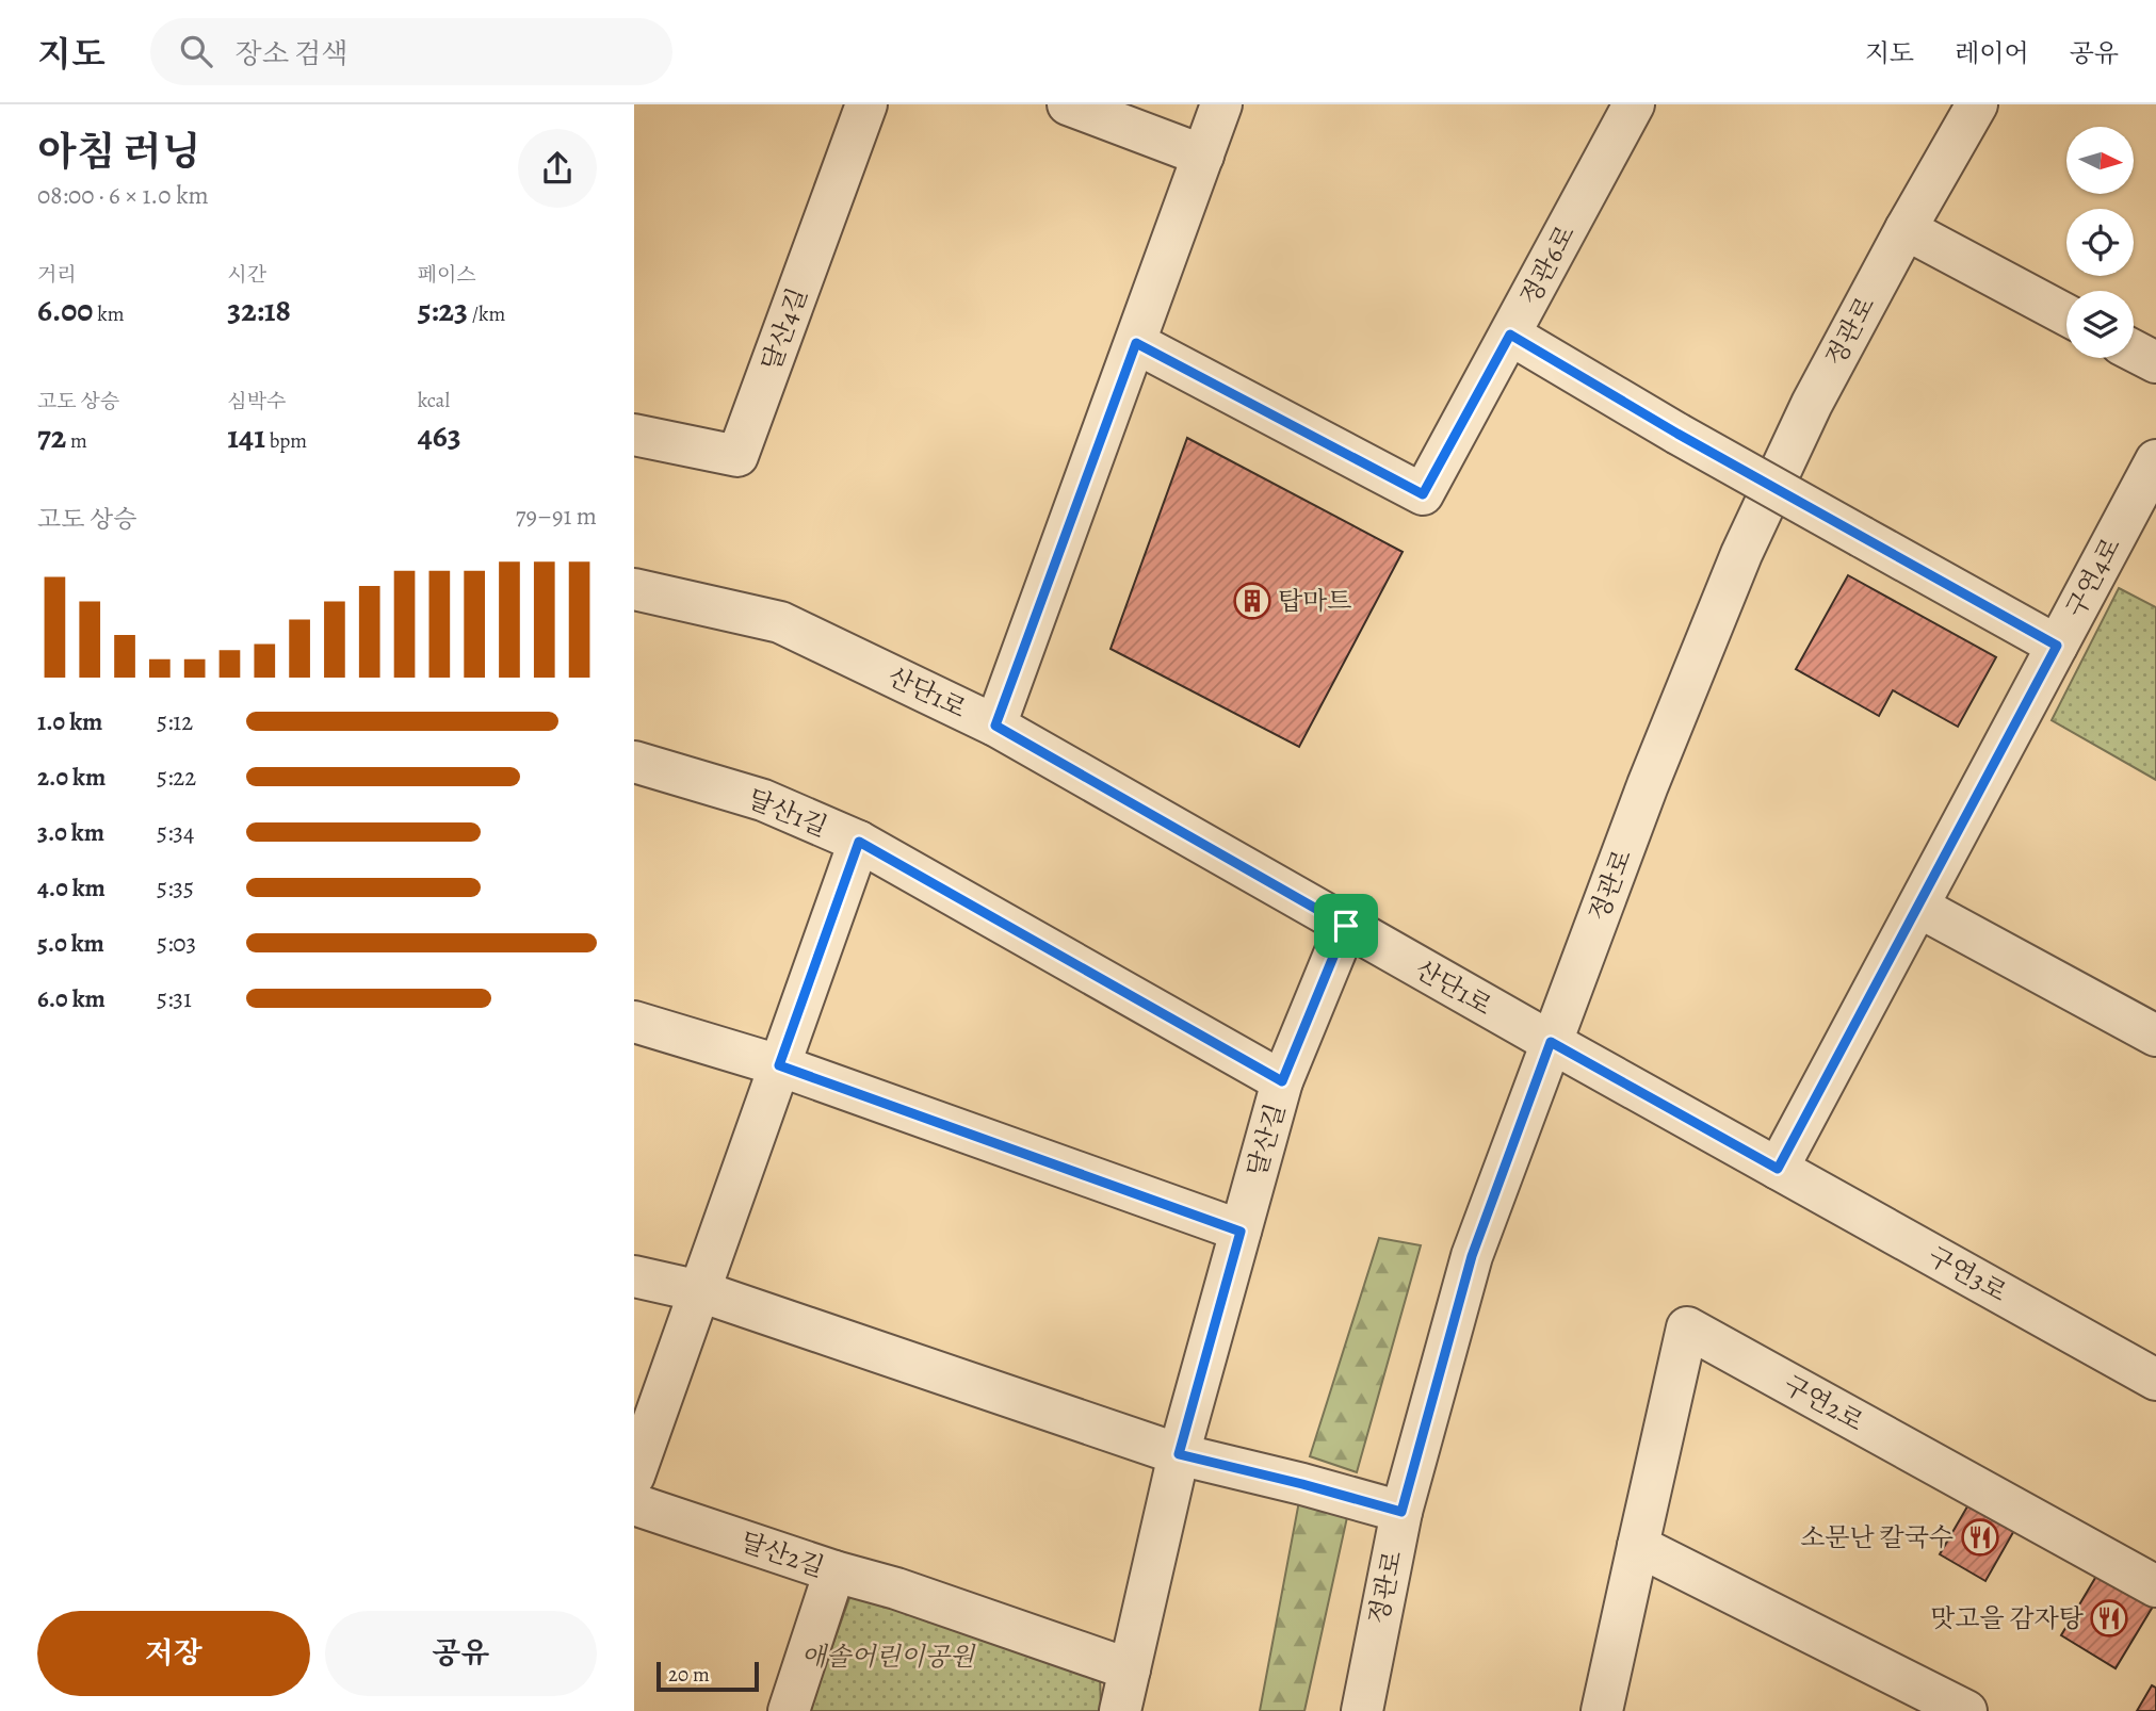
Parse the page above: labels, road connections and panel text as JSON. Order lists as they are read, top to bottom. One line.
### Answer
{"streets":{"street":["정관6로","달산4길","정관로","구연4로","산단1로","달산1길","달산길","구연3로","구연2로","달산2길"]},"crossings":[["정관로","산단1로"],["정관로","구연3로"],["산단1로","달산길"],["산단1로","구연3로"],["달산1길","달산길"]],"parks":["애솔어린이공원"],"places":{"building":["탑마트"],"restaurant":["소문난 칼국수","맛고을 감자탕"]},"scale_bar":"20 m","north":"right","page":{"header":"지도","search":"장소 검색","nav":["지도","레이어","공유"],"heading":["아침 러닝","08:00 · 6 × 1.0 km"],"stats":[["거리","6.00 km"],["시간","32:18"],["페이스","5:23 /km"],["고도 상승","72 m"],["심박수","141 bpm"],["kcal","463"]],"chart":["고도 상승","79–91 m"],"list":[{"name":"1.0 km","note":"5:12"},{"name":"2.0 km","note":"5:22"},{"name":"3.0 km","note":"5:34"},{"name":"4.0 km","note":"5:35"},{"name":"5.0 km","note":"5:03"},{"name":"6.0 km","note":"5:31"}],"buttons":["저장","공유"],"scale":"20 m"}}
